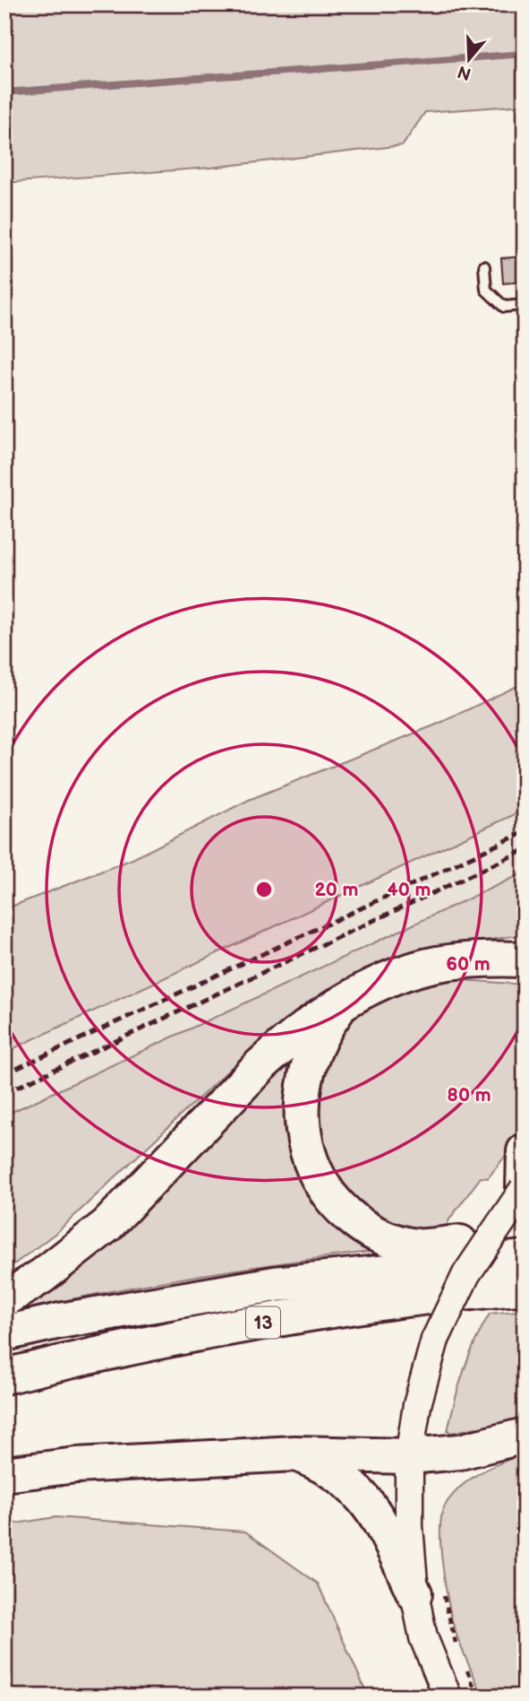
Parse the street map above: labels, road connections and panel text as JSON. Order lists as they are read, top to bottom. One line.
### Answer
{"streets":{"highway":["13"]},"north":"bottom","rings":["20 m","40 m","60 m","80 m"]}
